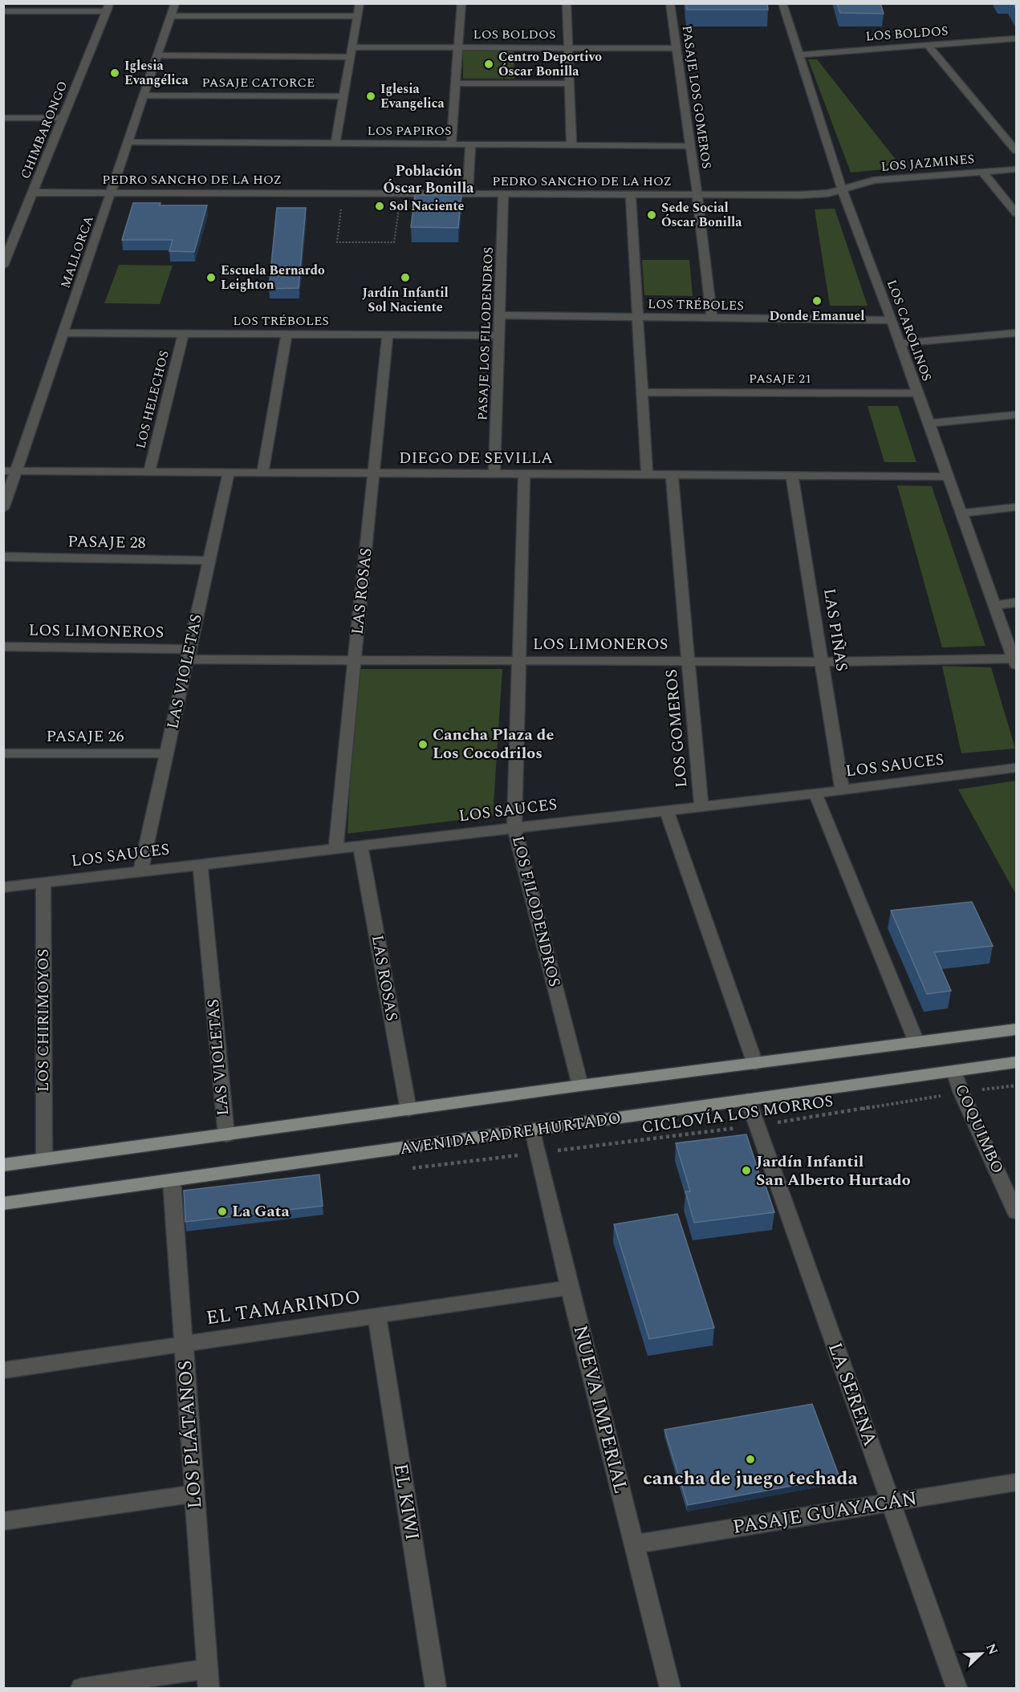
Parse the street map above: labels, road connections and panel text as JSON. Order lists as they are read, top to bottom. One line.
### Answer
{"streets":{"main road":["AVENIDA PADRE HURTADO"],"street":["LOS BOLDOS","PASAJE CATORCE","PASAJE LOS GOMEROS","CHIMBARONGO","LOS PAPIROS","LOS JAZMINES","PEDRO SANCHO DE LA HOZ","MALLORCA","LOS TRÉBOLES","LOS CAROLINOS","PASAJE LOS FILODENDROS","PASAJE 21","LOS HELECHOS","DIEGO DE SEVILLA","PASAJE 28","LAS ROSAS","LAS PIÑAS","LOS LIMONEROS","LAS VIOLETAS","LOS GOMEROS","PASAJE 26","LOS SAUCES","LOS FILODENDROS","LOS CHIRIMOYOS","COQUIMBO","EL TAMARINDO","LA SERENA","NUEVA IMPERIAL","LOS PLÁTANOS","EL KIWI","PASAJE GUAYACÁN"],"path":["CICLOVÍA LOS MORROS"]},"crossings":[["LOS BOLDOS","PASAJE LOS GOMEROS"],["LOS BOLDOS","MALLORCA"],["LOS BOLDOS","LOS CAROLINOS"],["PASAJE CATORCE","MALLORCA"],["PASAJE LOS GOMEROS","LOS PAPIROS"],["PASAJE LOS GOMEROS","PEDRO SANCHO DE LA HOZ"],["CHIMBARONGO","PEDRO SANCHO DE LA HOZ"],["LOS PAPIROS","MALLORCA"],["LOS JAZMINES","PEDRO SANCHO DE LA HOZ"],["LOS JAZMINES","LOS CAROLINOS"],["PEDRO SANCHO DE LA HOZ","MALLORCA"],["PEDRO SANCHO DE LA HOZ","LOS CAROLINOS"],["PEDRO SANCHO DE LA HOZ","PASAJE LOS FILODENDROS"],["MALLORCA","LOS TRÉBOLES"],["MALLORCA","DIEGO DE SEVILLA"],["LOS TRÉBOLES","LOS CAROLINOS"],["LOS TRÉBOLES","PASAJE LOS FILODENDROS"],["LOS TRÉBOLES","LOS HELECHOS"],["LOS TRÉBOLES","LAS ROSAS"],["LOS CAROLINOS","PASAJE 21"],["LOS CAROLINOS","DIEGO DE SEVILLA"],["LOS CAROLINOS","LOS LIMONEROS"],["PASAJE LOS FILODENDROS","DIEGO DE SEVILLA"],["LOS HELECHOS","DIEGO DE SEVILLA"],["DIEGO DE SEVILLA","LAS ROSAS"],["DIEGO DE SEVILLA","LAS PIÑAS"],["DIEGO DE SEVILLA","LAS VIOLETAS"],["DIEGO DE SEVILLA","LOS GOMEROS"],["DIEGO DE SEVILLA","LOS FILODENDROS"],["PASAJE 28","LAS VIOLETAS"],["LAS ROSAS","LOS LIMONEROS"],["LAS ROSAS","LOS SAUCES"],["LAS PIÑAS","LOS LIMONEROS"],["LAS PIÑAS","LOS SAUCES"],["LOS LIMONEROS","LAS VIOLETAS"],["LOS LIMONEROS","LOS GOMEROS"],["LOS LIMONEROS","LOS FILODENDROS"],["LAS VIOLETAS","PASAJE 26"],["LAS VIOLETAS","LOS SAUCES"],["LOS GOMEROS","LOS SAUCES"],["LOS SAUCES","LOS FILODENDROS"],["LOS SAUCES","LOS CHIRIMOYOS"],["CICLOVÍA LOS MORROS","COQUIMBO"],["CICLOVÍA LOS MORROS","LA SERENA"],["CICLOVÍA LOS MORROS","NUEVA IMPERIAL"],["COQUIMBO","AVENIDA PADRE HURTADO"],["AVENIDA PADRE HURTADO","LA SERENA"],["AVENIDA PADRE HURTADO","NUEVA IMPERIAL"],["AVENIDA PADRE HURTADO","LOS PLÁTANOS"],["EL TAMARINDO","NUEVA IMPERIAL"],["EL TAMARINDO","LOS PLÁTANOS"],["EL TAMARINDO","EL KIWI"],["LA SERENA","PASAJE GUAYACÁN"],["NUEVA IMPERIAL","PASAJE GUAYACÁN"]],"districts":["Población Óscar Bonilla"],"places":["Centro Deportivo Óscar Bonilla","Iglesia Evangélica","Iglesia Evangelica","Sol Naciente","Sede Social Óscar Bonilla","Escuela Bernardo Leighton","Jardín Infantil Sol Naciente","Donde Emanuel","Cancha Plaza de Los Cocodrilos","Jardín Infantil San Alberto Hurtado","La Gata","cancha de juego techada"],"north":"top right"}
